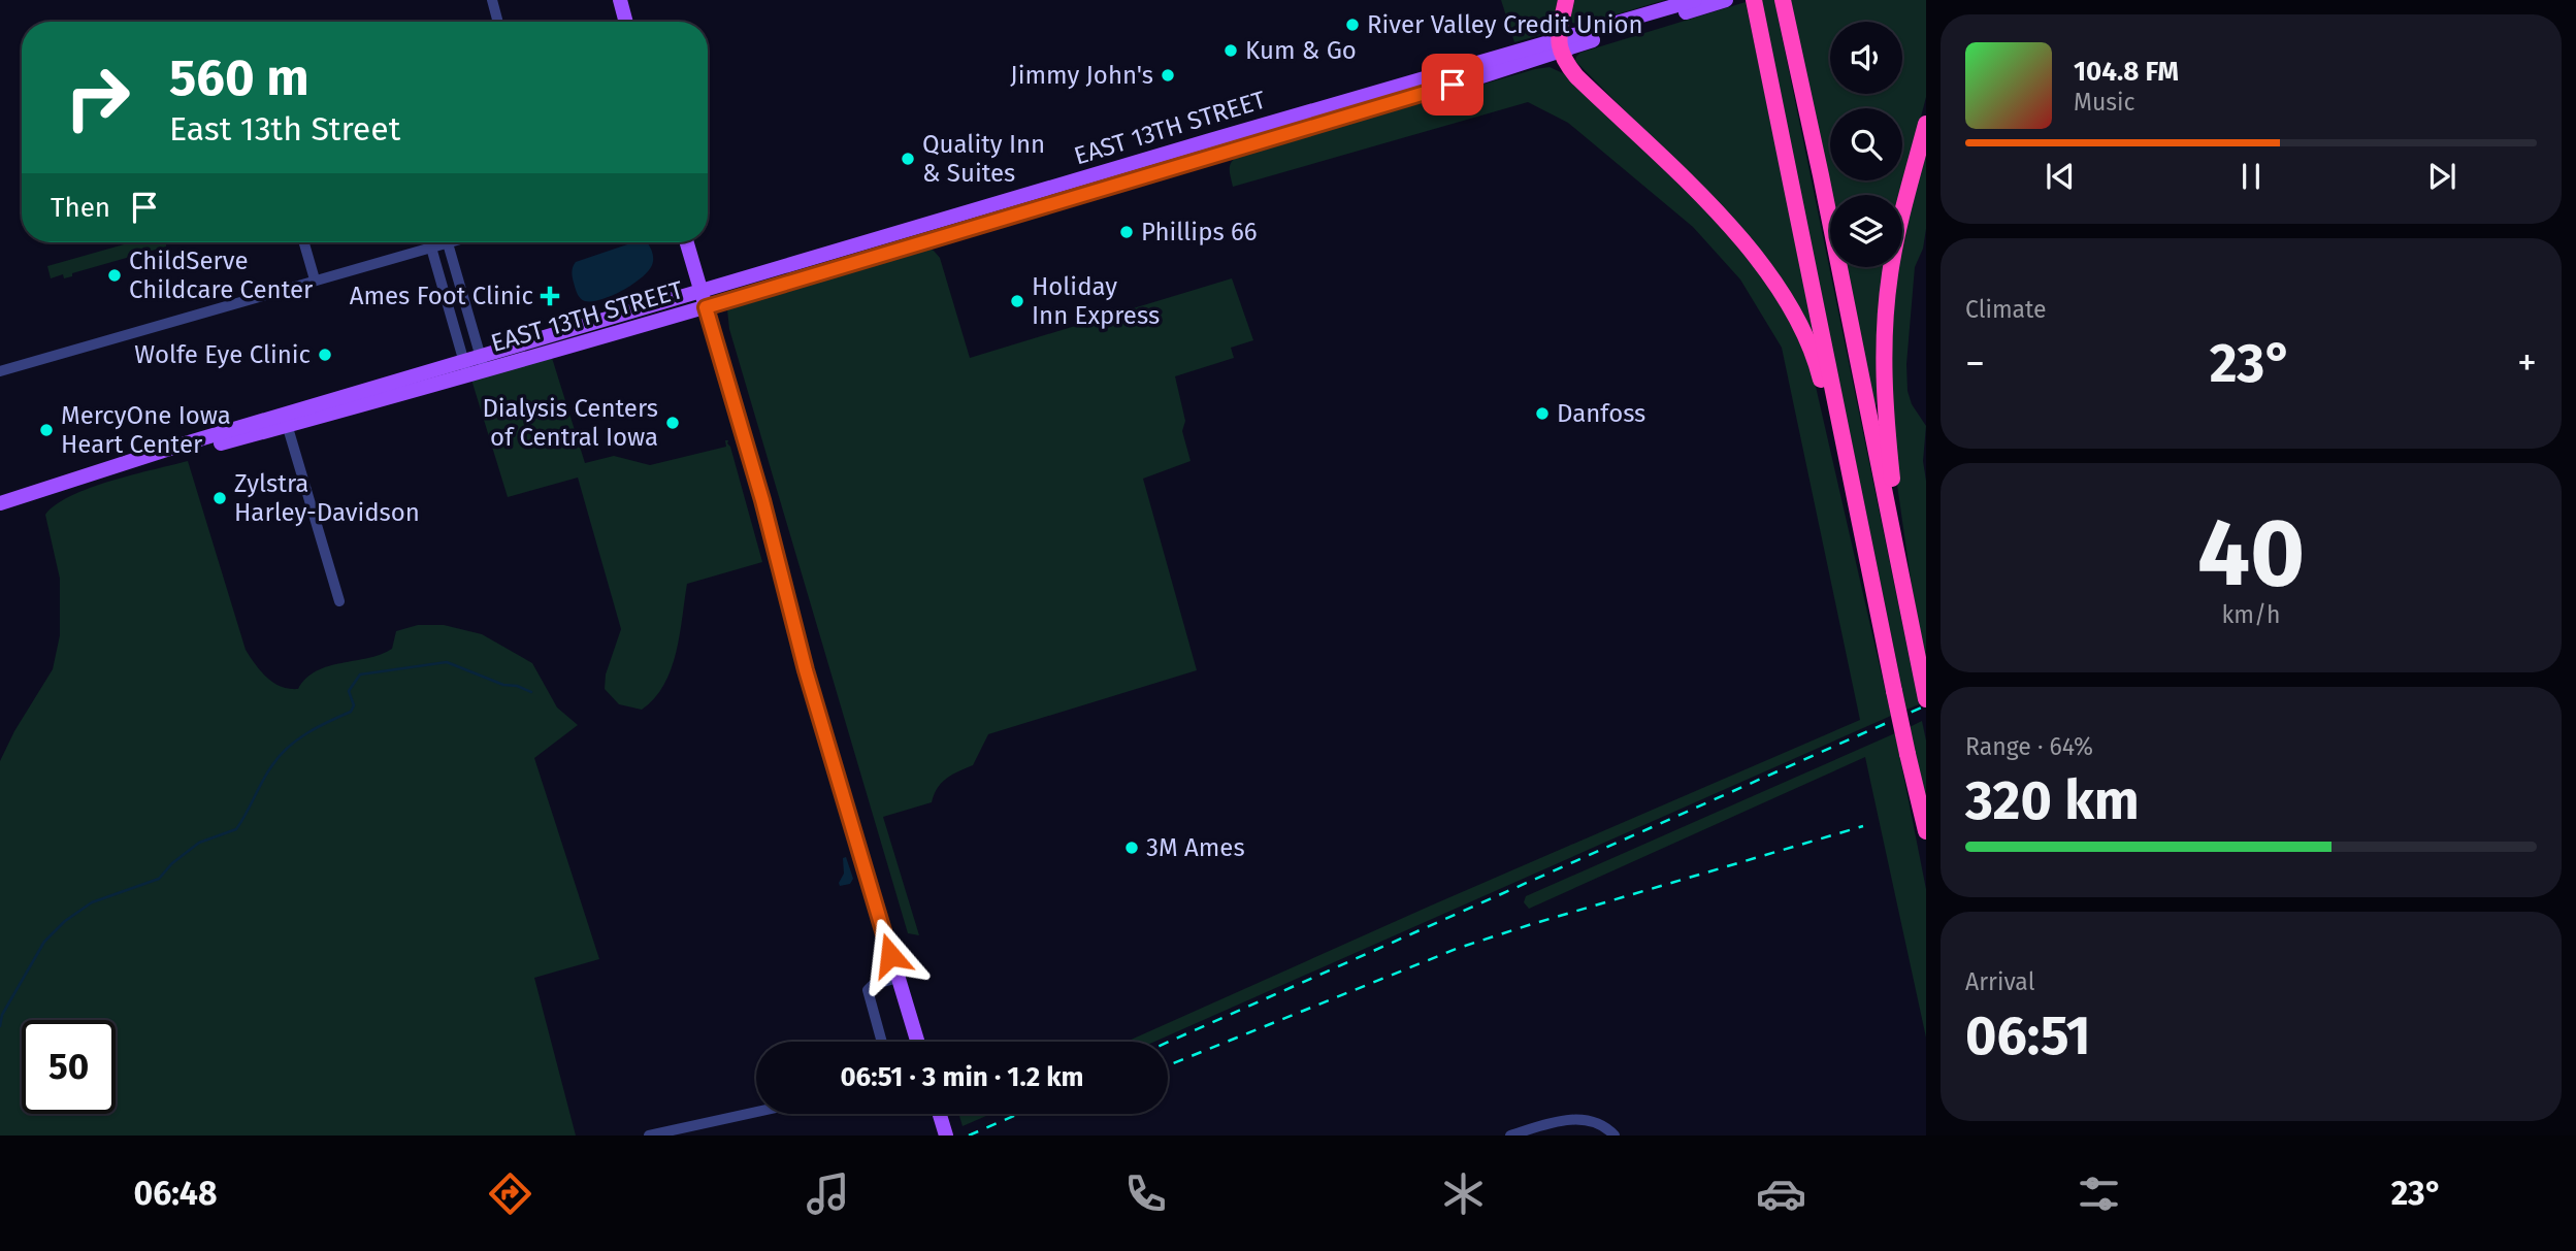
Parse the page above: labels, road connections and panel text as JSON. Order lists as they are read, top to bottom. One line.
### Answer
{"streets":{"main road":["EAST 13TH STREET"]},"places":{"other":["River Valley Credit Union","Kum & Go","Jimmy John's","Quality Inn & Suites","Phillips 66","ChildServe Childcare Center","Holiday Inn Express","Wolfe Eye Clinic","Danfoss","Dialysis Centers of Central Iowa","MercyOne Iowa Heart Center","Zylstra Harley-Davidson","3M Ames"],"health":["Ames Foot Clinic"]},"page":{"turn":["560 m","East 13th Street"],"song":["104.8 FM","Music"],"then":"Then","tile":["Climate",["40","km/h"],["Range · 64%","320 km"],["Arrival","06:51"]],"heat":["−","23°","+"],"limit":"50","trip":"06:51 · 3 min · 1.2 km","tabs":["06:48","23°"]}}
